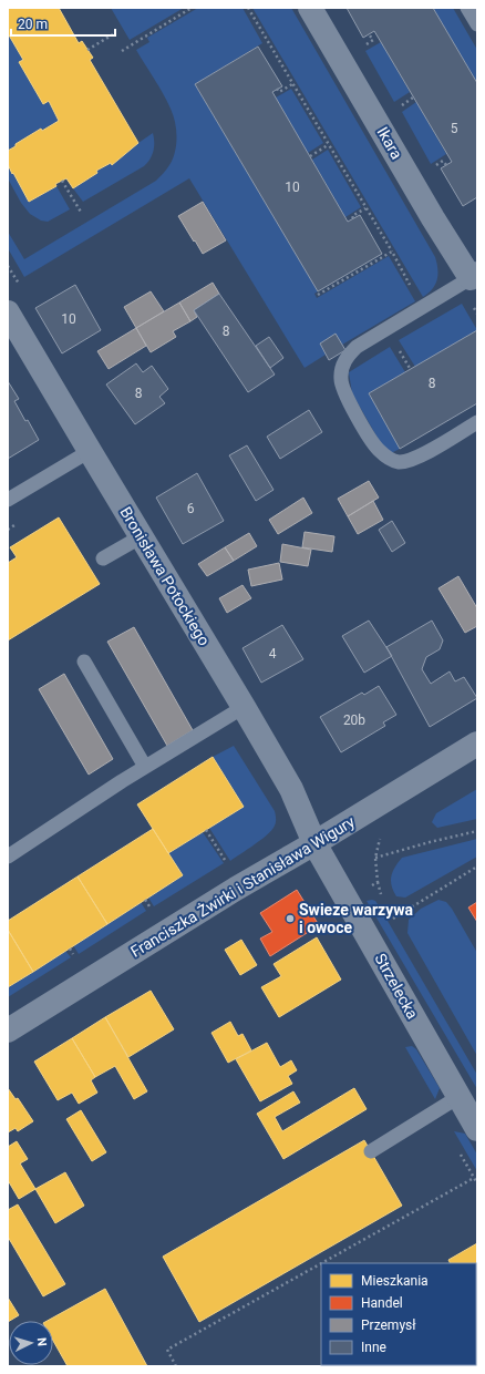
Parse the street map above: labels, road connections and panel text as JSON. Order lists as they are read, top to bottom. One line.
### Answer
{"streets":{"street":["Ikara","Bronisława Potockiego","Franciszka Żwirki i Stanisława Wigury","Strzelecka"]},"crossings":[["Bronisława Potockiego","Franciszka Żwirki i Stanisława Wigury"],["Bronisława Potockiego","Strzelecka"],["Franciszka Żwirki i Stanisława Wigury","Strzelecka"]],"places":["Swieze warzywa i owoce"],"house_numbers":["5","10","10","8","8","8","6","4","20b"],"legend":["Mieszkania","Handel","Przemysł","Inne"],"scale_bar":"20 m","north":"right"}
